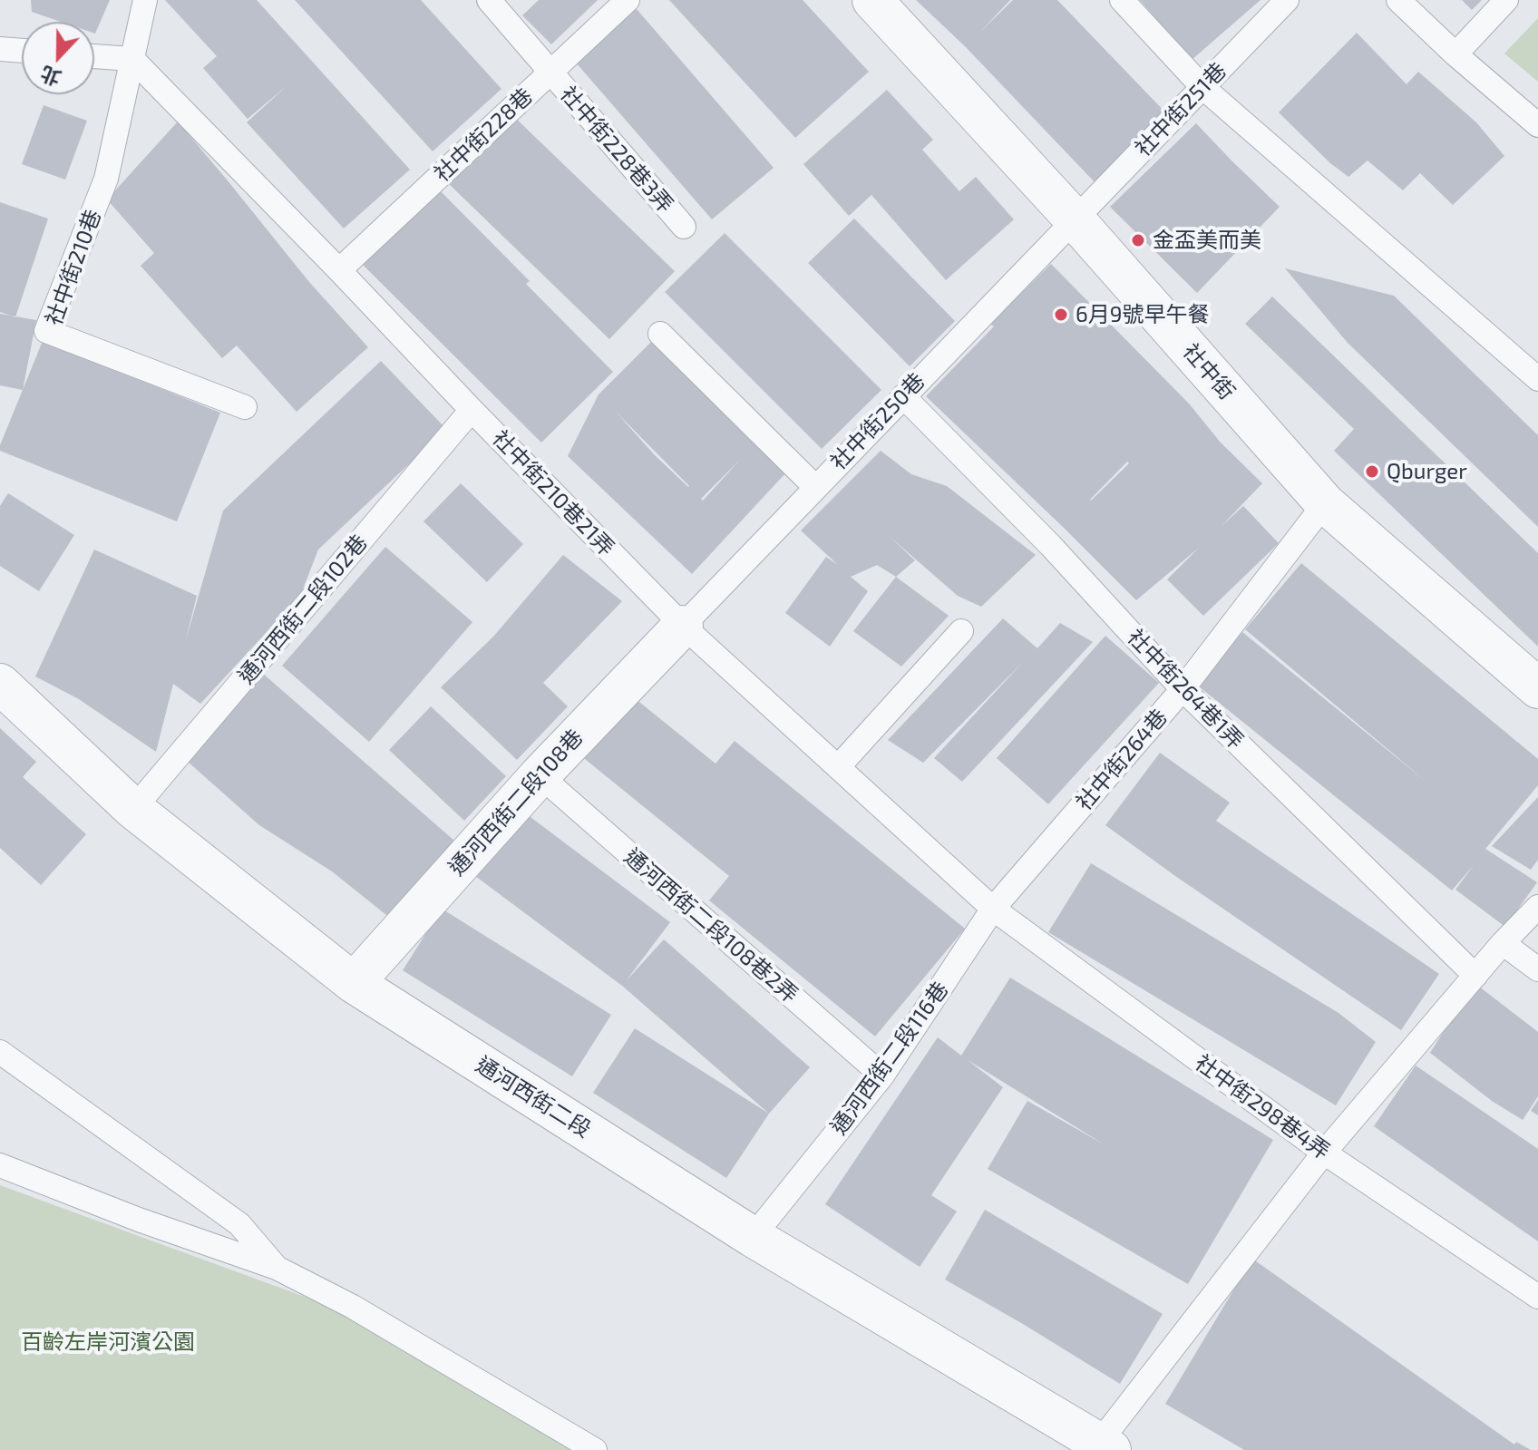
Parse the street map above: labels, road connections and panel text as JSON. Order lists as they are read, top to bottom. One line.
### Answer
{"streets":{"street":["社中街","通河西街二段108巷","通河西街二段"],"lane":["社中街251巷","社中街228巷","社中街228巷3弄","社中街210巷","社中街250巷","社中街210巷21弄","通河西街二段102巷","社中街264巷1弄","社中街264巷","通河西街二段108巷2弄","通河西街二段116巷","社中街298巷4弄"]},"crossings":[["社中街251巷","社中街"],["社中街251巷","社中街250巷"],["社中街228巷","社中街228巷3弄"],["社中街228巷","社中街210巷21弄"],["社中街210巷","社中街210巷21弄"],["社中街","社中街250巷"],["社中街","社中街264巷"],["社中街250巷","社中街210巷21弄"],["社中街250巷","社中街264巷1弄"],["社中街250巷","通河西街二段108巷"],["社中街210巷21弄","通河西街二段102巷"],["社中街210巷21弄","社中街264巷"],["社中街210巷21弄","通河西街二段108巷"],["社中街210巷21弄","通河西街二段116巷"],["社中街210巷21弄","社中街298巷4弄"],["通河西街二段102巷","通河西街二段"],["社中街264巷1弄","社中街264巷"],["社中街264巷","通河西街二段116巷"],["社中街264巷","社中街298巷4弄"],["通河西街二段108巷","通河西街二段108巷2弄"],["通河西街二段108巷","通河西街二段"],["通河西街二段108巷2弄","通河西街二段116巷"],["通河西街二段116巷","通河西街二段"],["通河西街二段116巷","社中街298巷4弄"]],"parks":["百齡左岸河濱公園"],"places":["金盃美而美","6月9號早午餐","Qburger"],"north":"bottom"}
